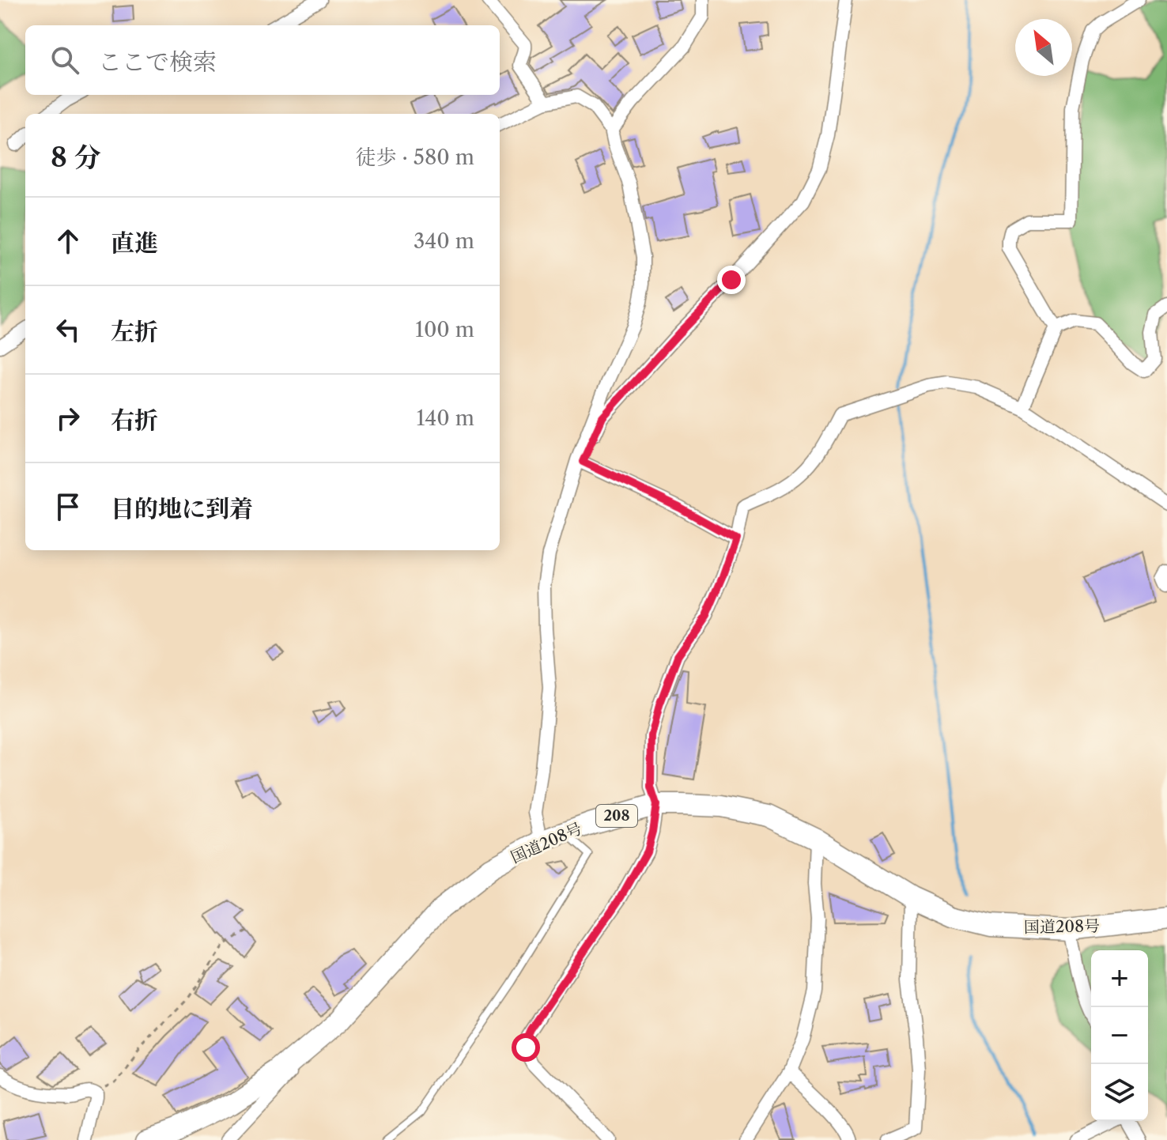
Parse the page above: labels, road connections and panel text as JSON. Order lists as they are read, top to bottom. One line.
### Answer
{"streets":{"highway":["208","国道208号"]},"north":"top left","page":{"search":"ここで検索","heading":["8 分","徒歩 · 580 m"],"list":[["直進","340 m"],["左折","100 m"],["右折","140 m"],"目的地に到着"],"map_buttons":["+","−"]}}
